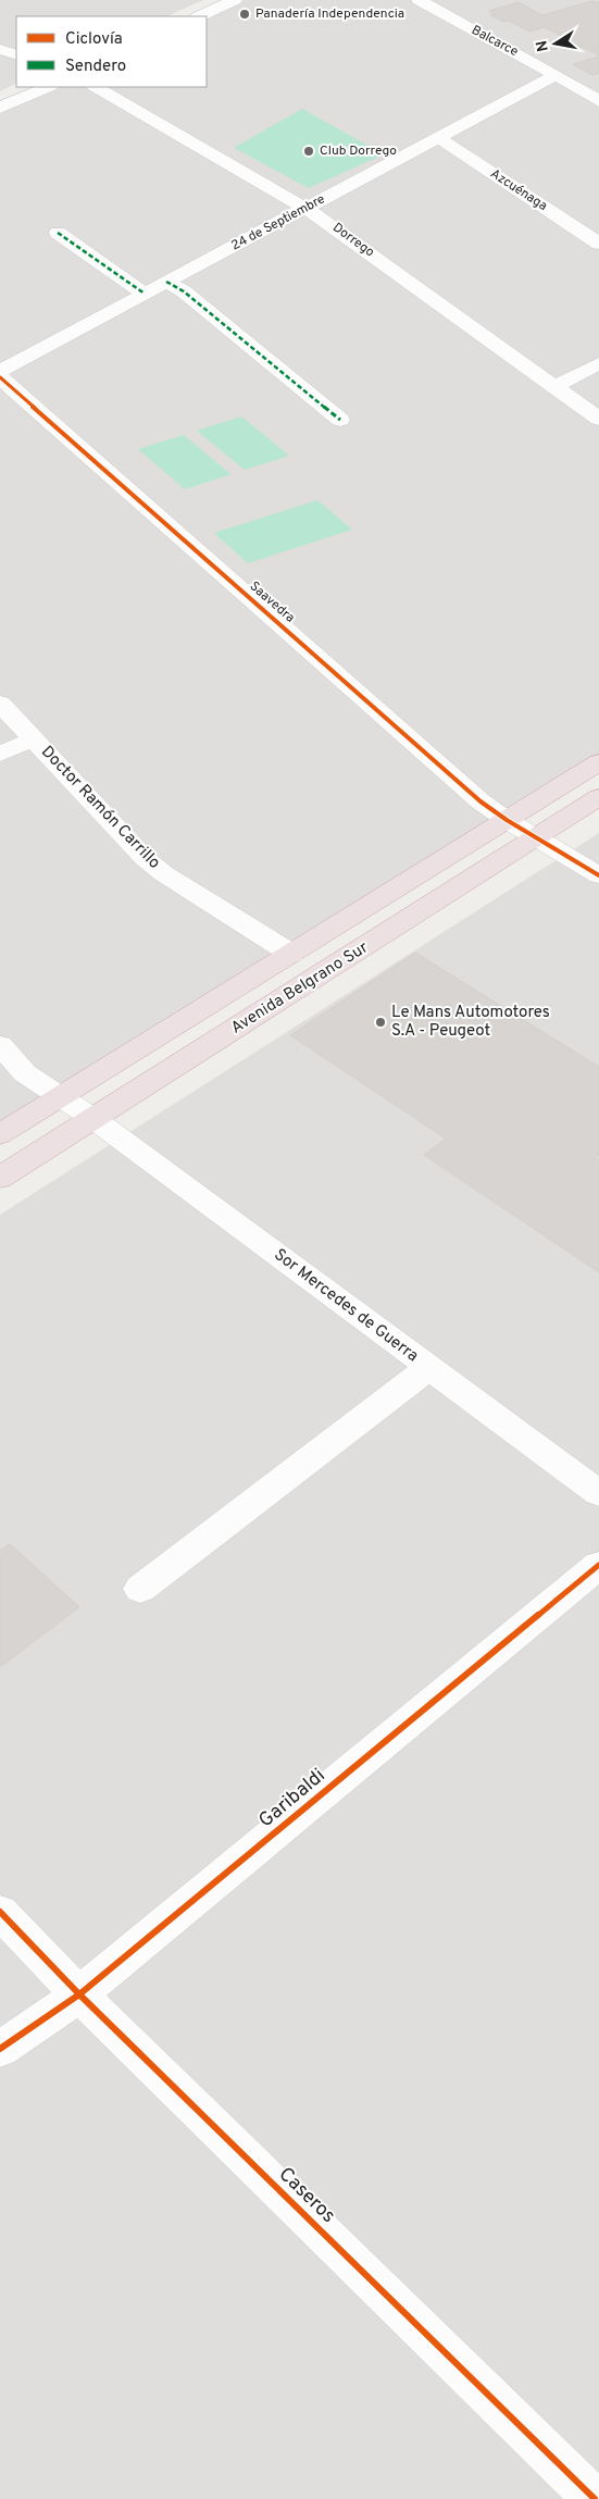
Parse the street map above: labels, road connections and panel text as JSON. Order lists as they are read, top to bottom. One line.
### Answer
{"streets":{"highway":["Avenida Belgrano Sur"],"street":["Balcarce","Azcuénaga","24 de Septiembre","Dorrego","Saavedra","Doctor Ramón Carrillo","Sor Mercedes de Guerra","Garibaldi","Caseros"]},"crossings":[["Balcarce","24 de Septiembre"],["Azcuénaga","24 de Septiembre"],["24 de Septiembre","Dorrego"],["Saavedra","Avenida Belgrano Sur"],["Doctor Ramón Carrillo","Avenida Belgrano Sur"],["Avenida Belgrano Sur","Sor Mercedes de Guerra"],["Garibaldi","Caseros"]],"places":["Panadería Independencia","Club Dorrego","Le Mans Automotores S.A - Peugeot"],"legend":["Ciclovía","Sendero"],"north":"left"}
